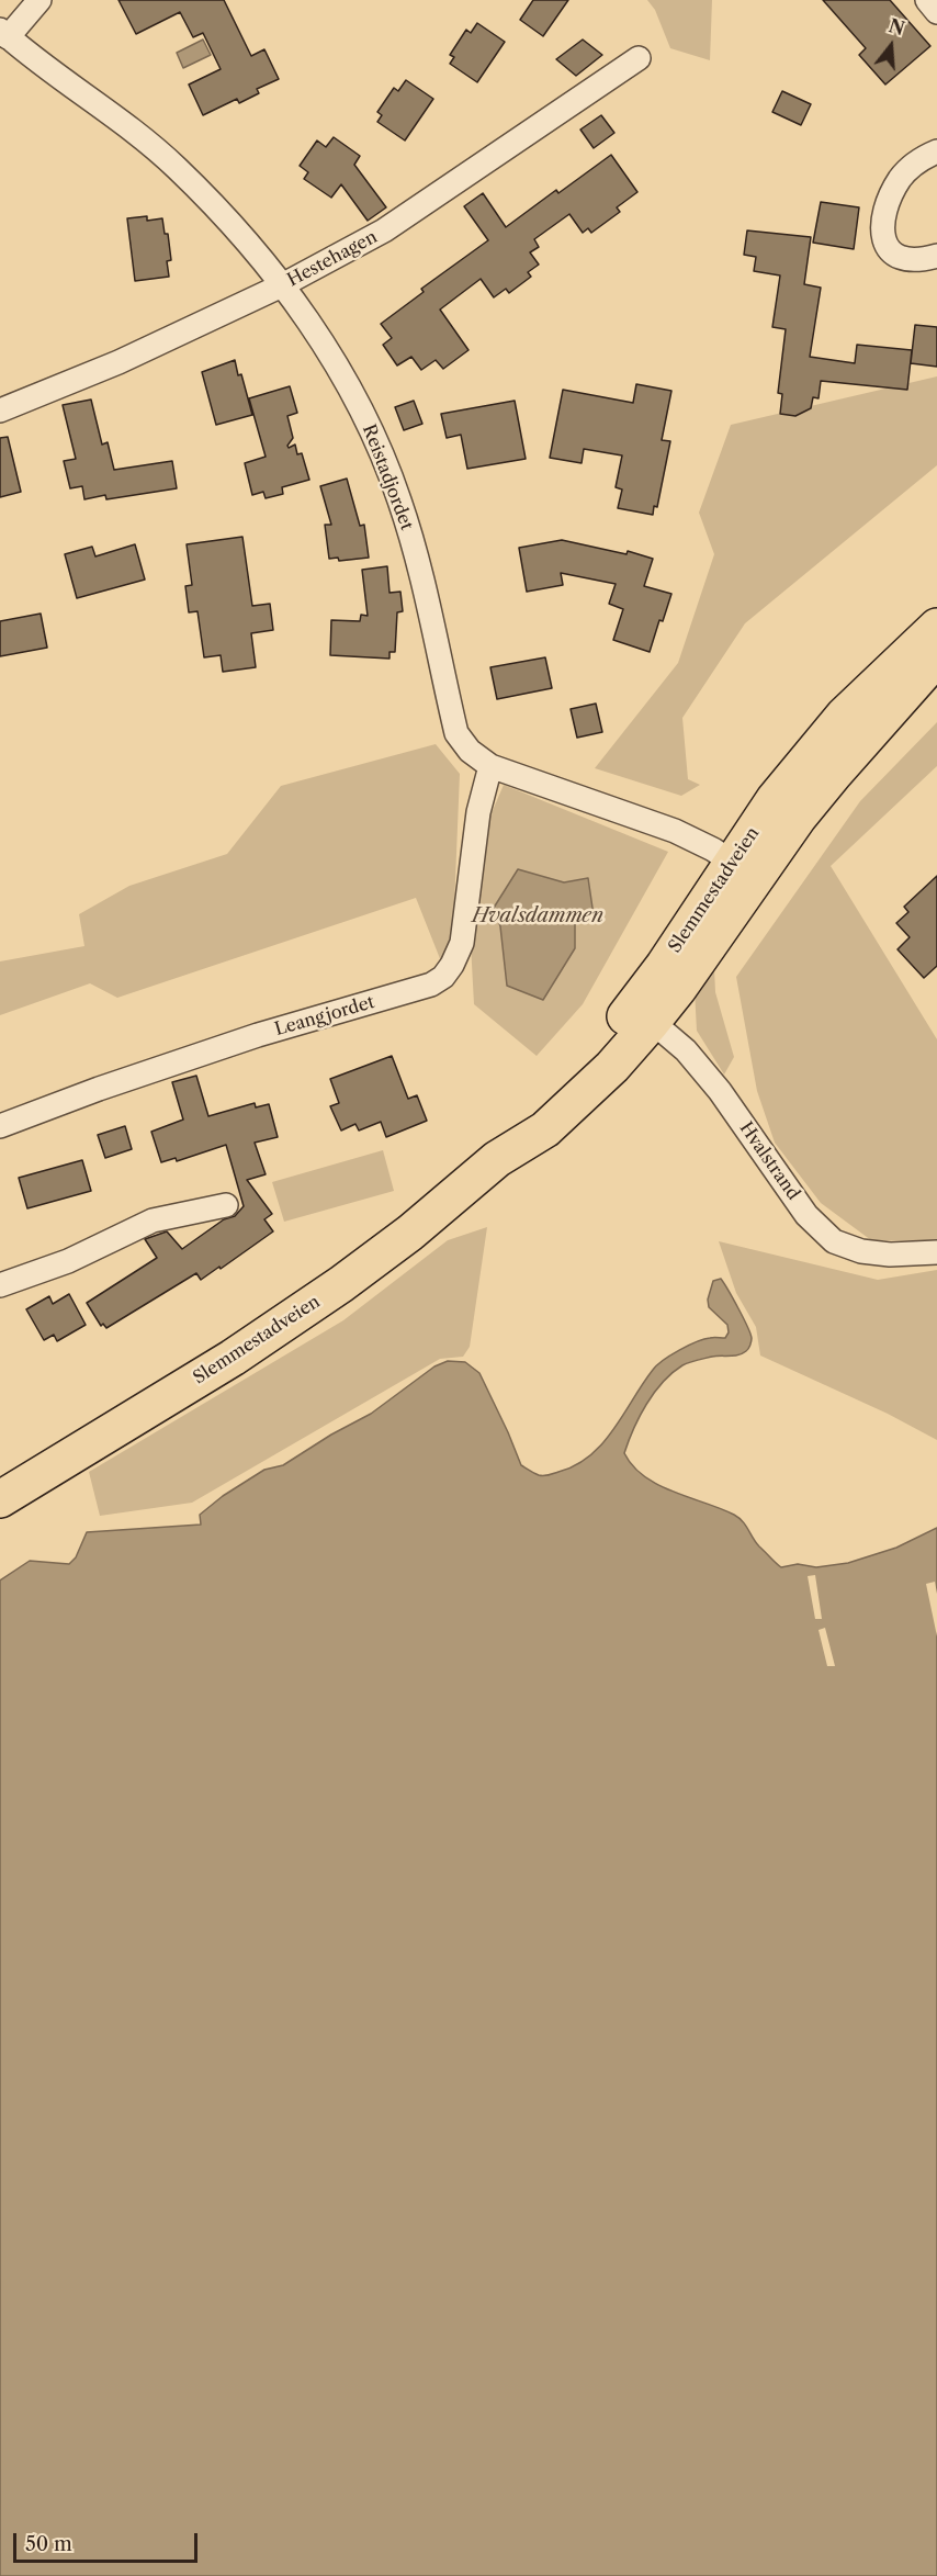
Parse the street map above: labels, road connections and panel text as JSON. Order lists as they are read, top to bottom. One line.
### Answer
{"streets":{"main road":["Slemmestadveien"],"street":["Hestehagen","Reistadjordet","Leangjordet","Hvalstrand"]},"crossings":[["Hestehagen","Reistadjordet"],["Reistadjordet","Slemmestadveien"],["Reistadjordet","Leangjordet"],["Slemmestadveien","Hvalstrand"]],"water":["Hvalsdammen"],"scale_bar":"50 m","north":"top"}
